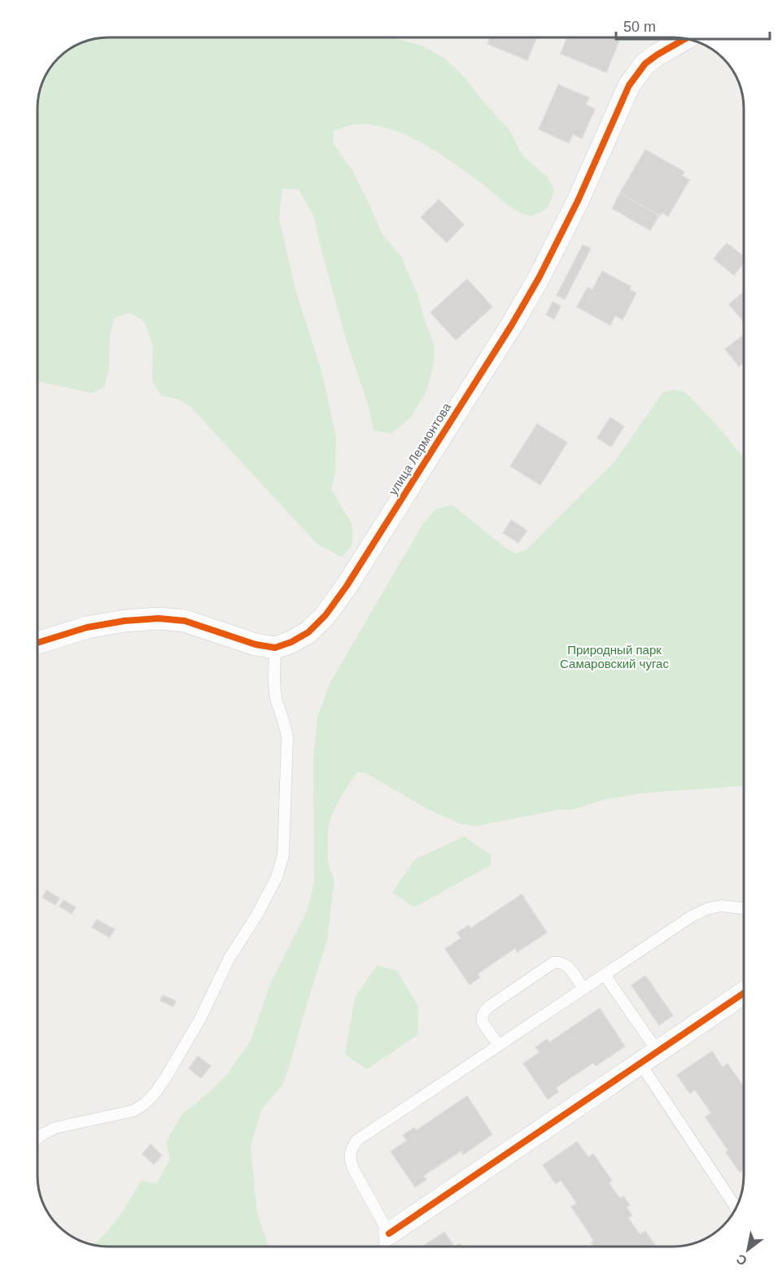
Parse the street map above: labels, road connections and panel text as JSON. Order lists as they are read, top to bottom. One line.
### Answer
{"streets":{"street":["улица Лермонтова"]},"parks":["Природный парк Самаровский чугас"],"scale_bar":"50 m","north":"bottom left"}
